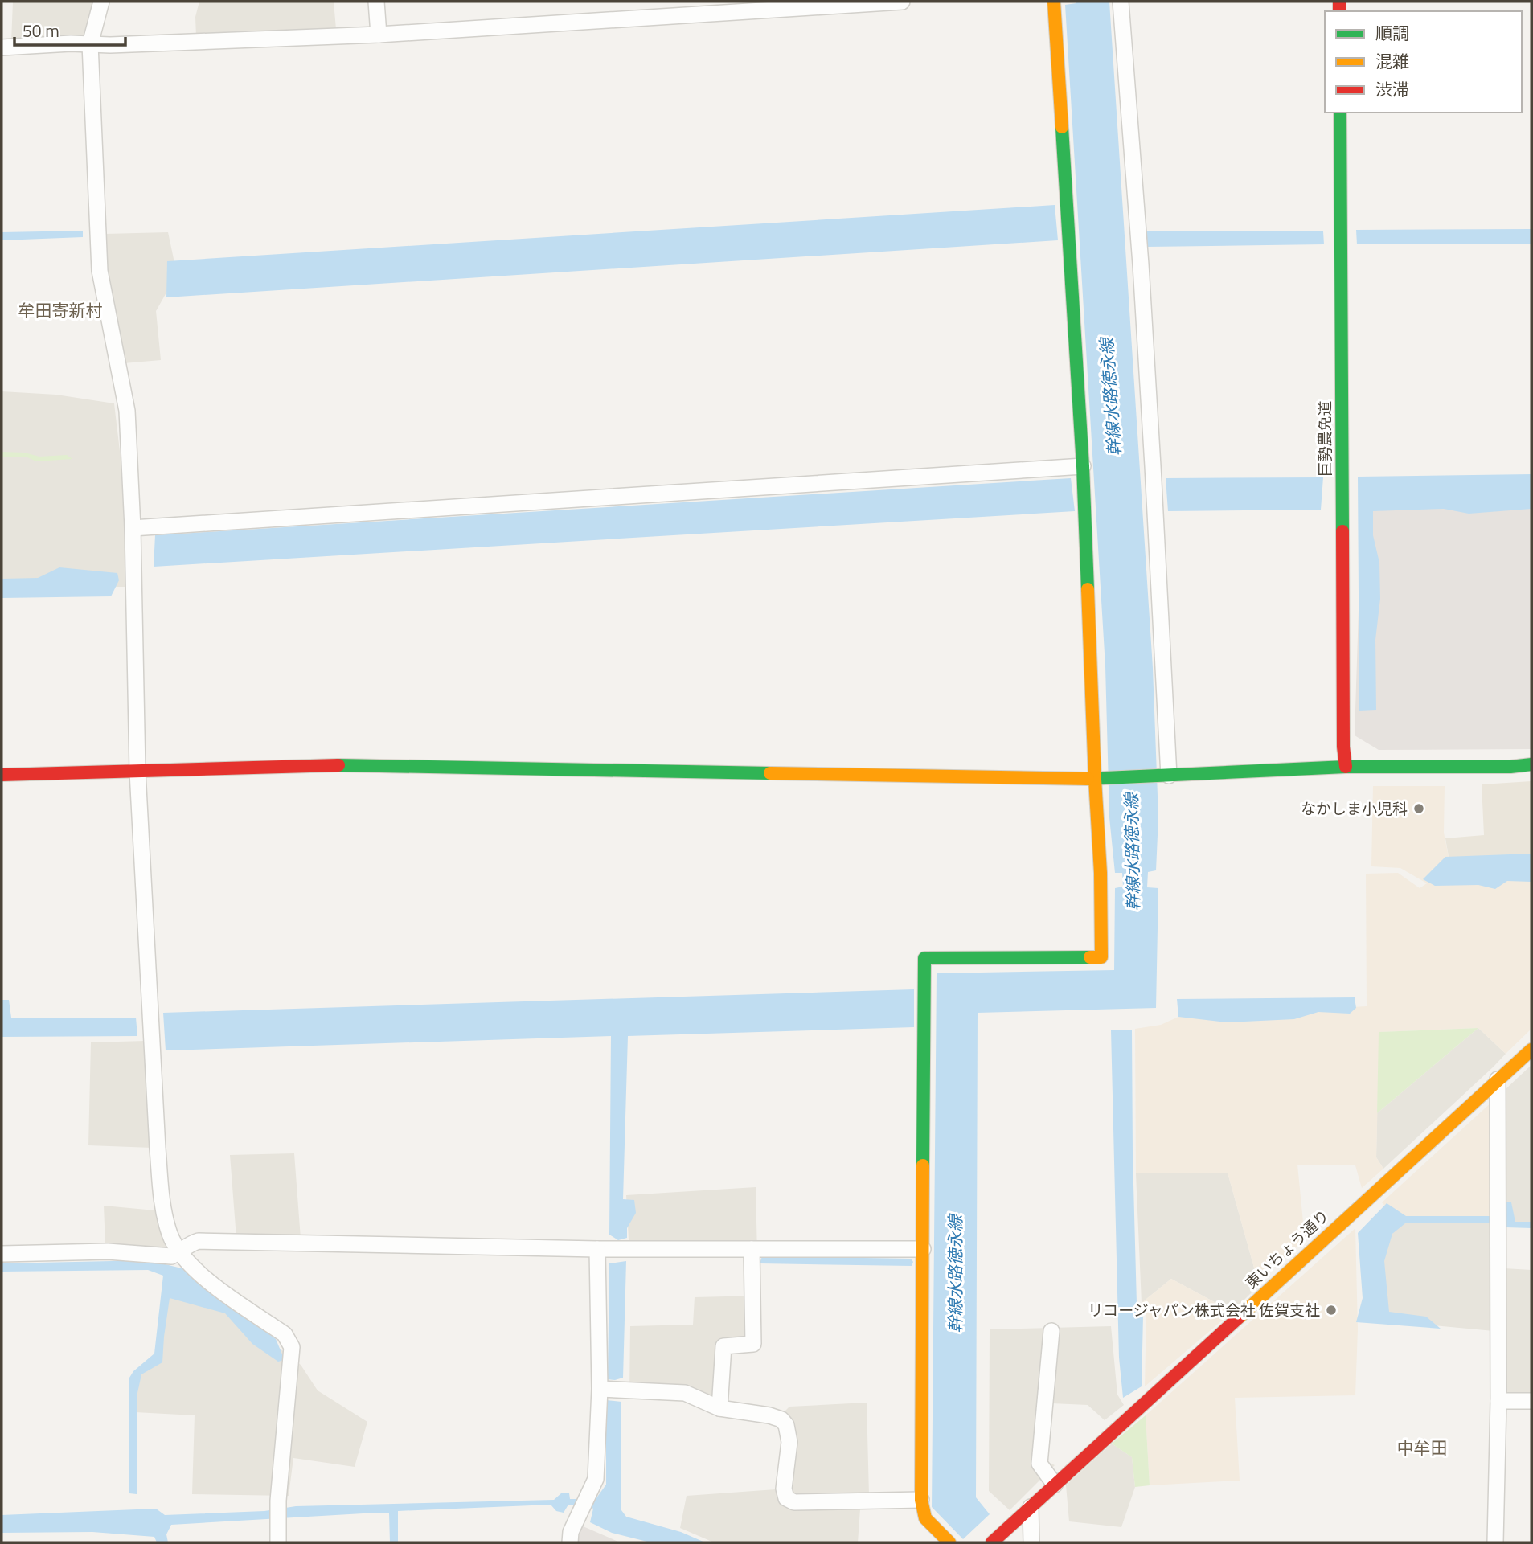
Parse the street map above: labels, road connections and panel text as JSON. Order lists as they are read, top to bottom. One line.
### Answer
{"streets":{"street":["巨勢農免道","東いちょう通り"]},"districts":["牟田寄新村","中牟田"],"water":["幹線水路徳永線"],"places":["なかしま小児科","リコージャパン株式会社 佐賀支社"],"legend":["順調","混雑","渋滞"],"scale_bar":"50 m"}
